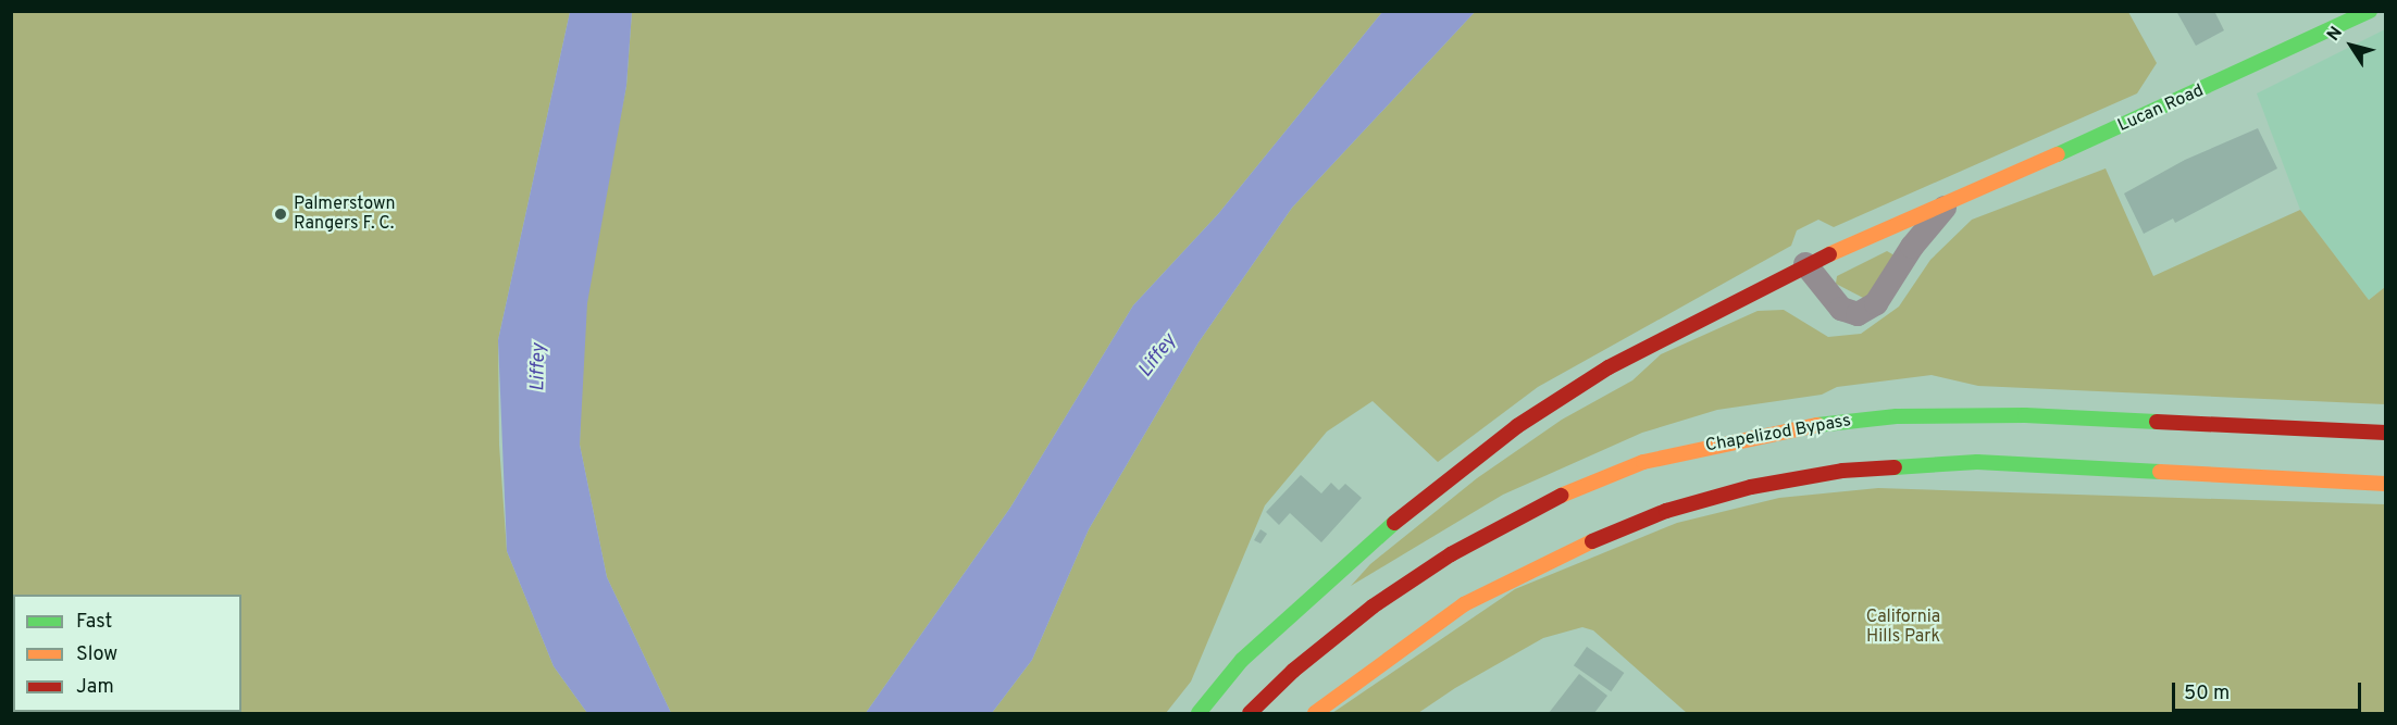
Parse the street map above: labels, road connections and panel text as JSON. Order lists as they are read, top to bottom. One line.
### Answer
{"streets":{"main road":["Lucan Road","Chapelizod Bypass"]},"water":["Liffey"],"parks":["California Hills Park"],"places":["Palmerstown Rangers F. C."],"legend":["Fast","Slow","Jam"],"scale_bar":"50 m","north":"top left"}
